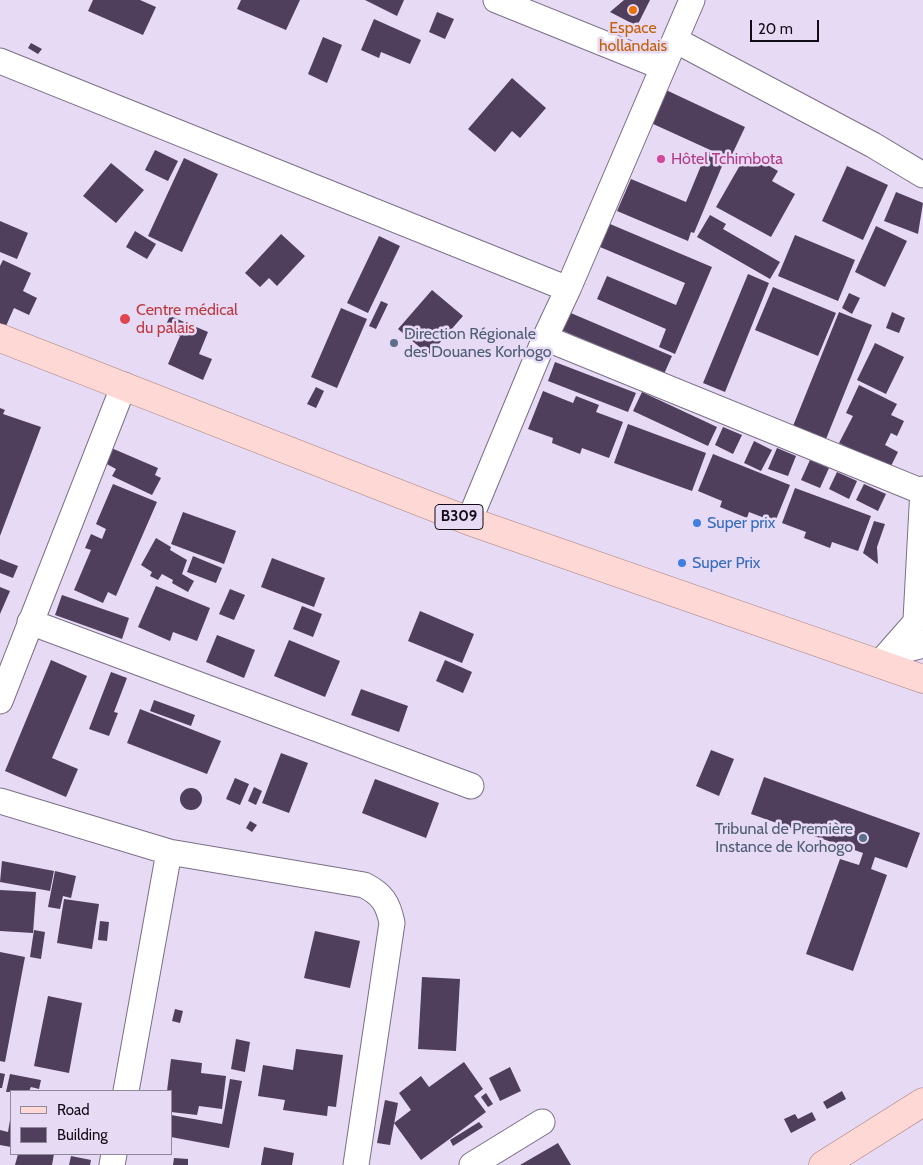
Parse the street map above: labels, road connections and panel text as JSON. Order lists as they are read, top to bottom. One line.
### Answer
{"streets":{"main road":["B309"]},"places":["Espace hollandais","Hôtel Tchimbota","Centre médical du palais","Direction Régionale des Douanes Korhogo","Super prix","Super Prix","Tribunal de Première Instance de Korhogo"],"legend":["Road","Building"],"scale_bar":"20 m"}
